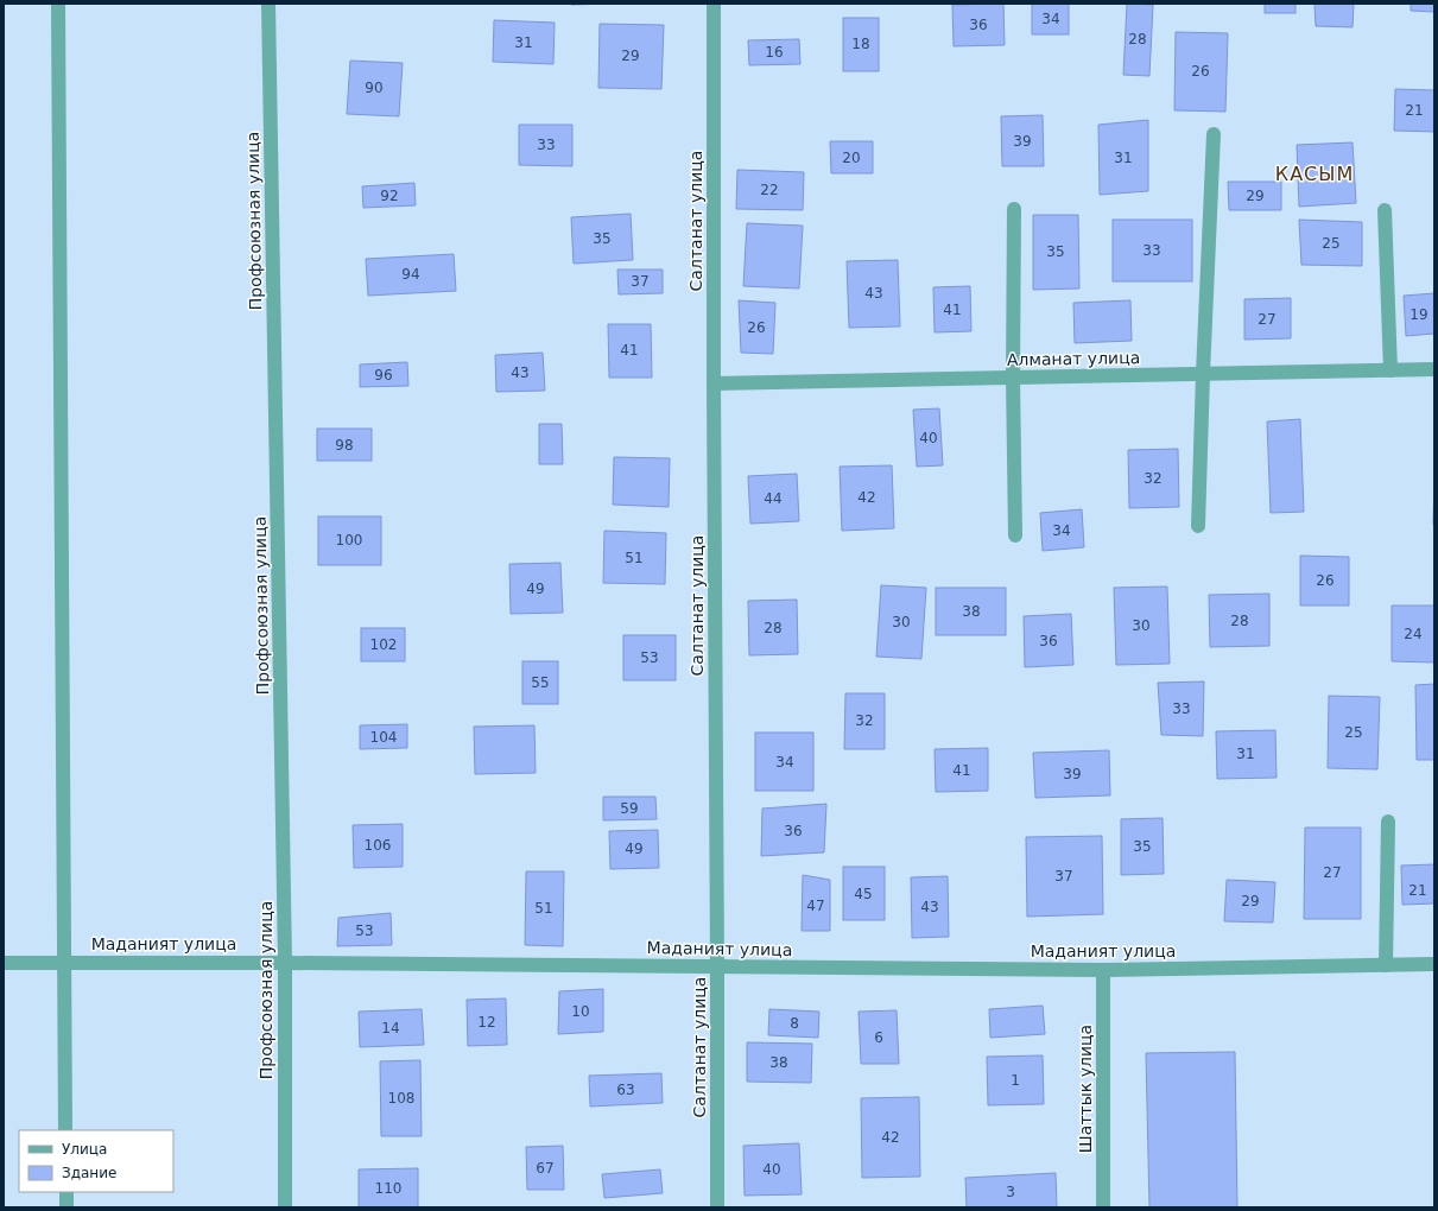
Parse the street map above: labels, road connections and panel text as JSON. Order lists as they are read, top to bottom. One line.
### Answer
{"streets":{"street":["Профсоюзная улица","Салтанат улица","Алманат улица","Маданият улица","Шаттык улица"]},"crossings":[["Профсоюзная улица","Маданият улица"],["Салтанат улица","Алманат улица"],["Салтанат улица","Маданият улица"],["Маданият улица","Шаттык улица"]],"districts":["КАСЫМ"],"house_numbers":["34","36","28","31","18","16","29","26","90","21","39","33","20","31","22","92","29","35","25","33","35","94","37","43","41","19","27","26","41","43","96","40","98","32","42","44","34","100","51","26","49","38","28","30","30","28","24","36","102","53","55","33","32","25","104","31","34","41","39","59","36","106","35","49","27","37","21","45","29","47","43","51","53","10","12","8","14","6","38","1","63","108","42","67","40","110","3"],"legend":["Улица","Здание"]}
